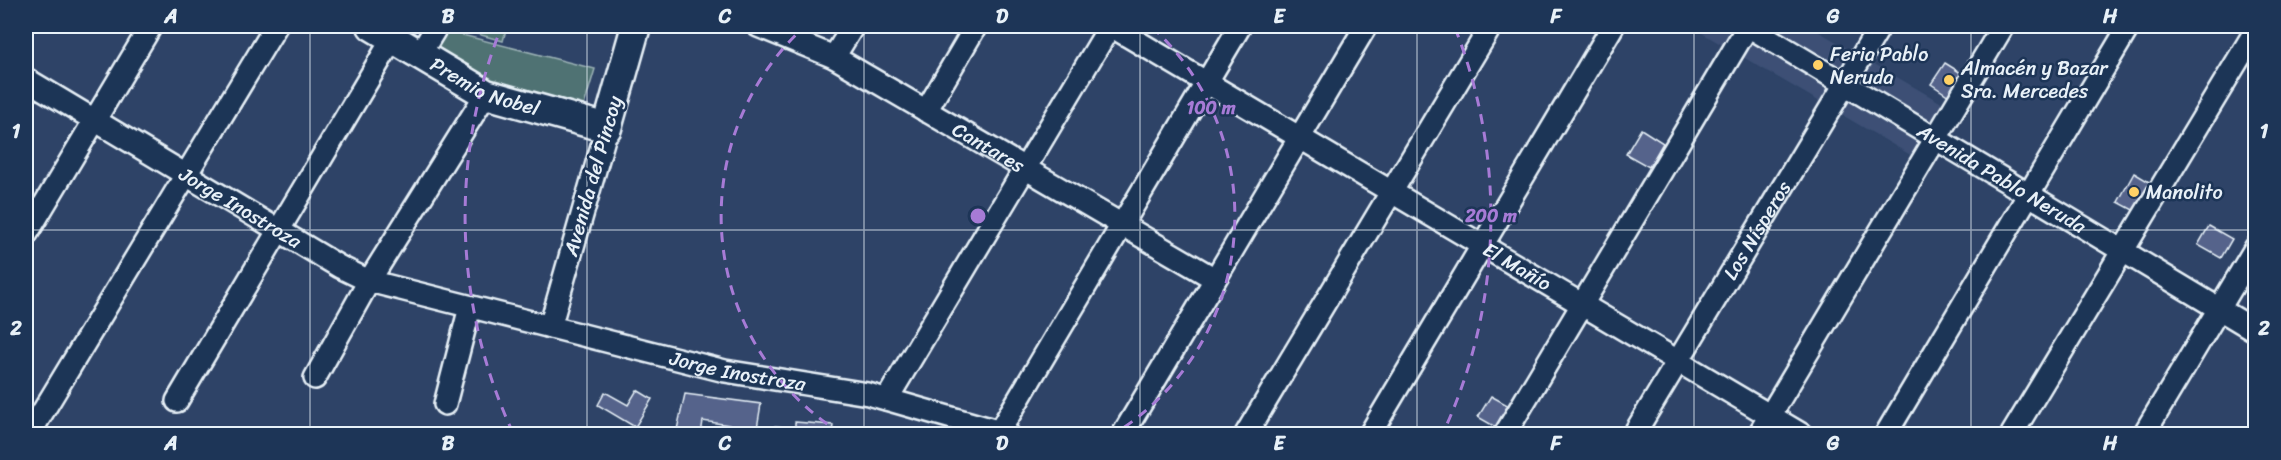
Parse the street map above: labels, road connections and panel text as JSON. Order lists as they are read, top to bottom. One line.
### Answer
{"streets":{"street":["Premio Nobel","Cantares","Avenida del Pincoy","Avenida Pablo Neruda","Jorge Inostroza","Los Nísperos","El Mañío"]},"crossings":[["Premio Nobel","Avenida del Pincoy"],["Avenida del Pincoy","Jorge Inostroza"],["Avenida Pablo Neruda","Los Nísperos"],["Los Nísperos","El Mañío"]],"places":["Feria Pablo Neruda","Almacén y Bazar Sra. Mercedes","Manolito"],"grid":{"columns":["A","B","C","D","E","F","G","H"],"rows":["1","2"]},"rings":["100 m","200 m"]}
